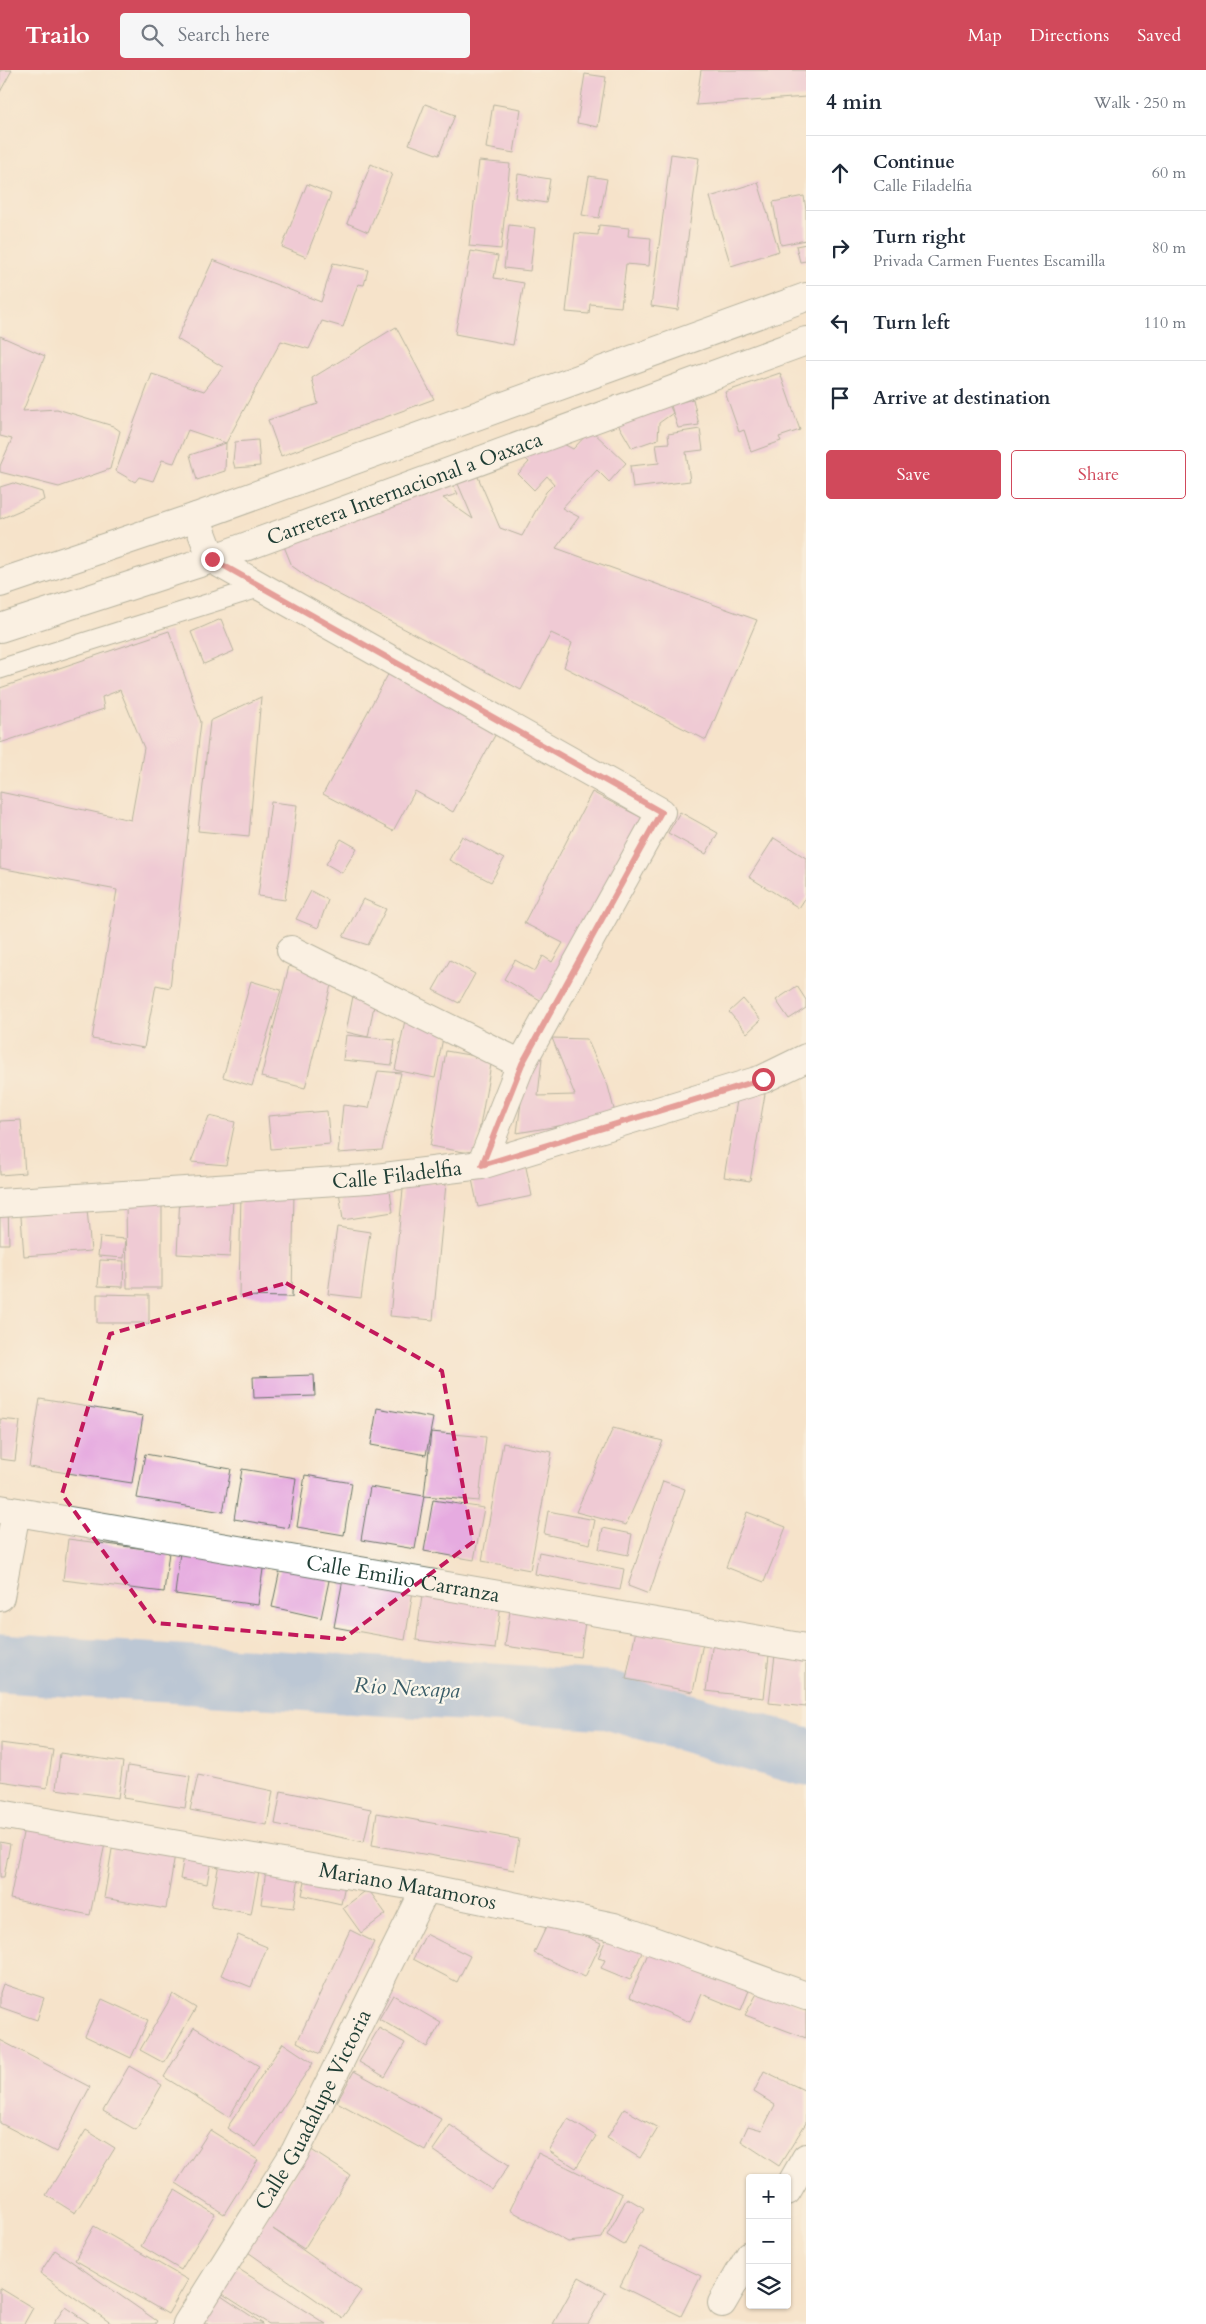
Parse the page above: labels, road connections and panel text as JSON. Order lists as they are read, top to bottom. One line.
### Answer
{"streets":{"street":["Carretera Internacional a Oaxaca","Calle Filadelfia","Calle Emilio Carranza","Mariano Matamoros","Calle Guadalupe Victoria"]},"crossings":[["Mariano Matamoros","Calle Guadalupe Victoria"]],"water":["Rio Nexapa"],"page":{"header":"Trailo","search":"Search here","nav":["Map","Directions","Saved"],"heading":["4 min","Walk · 250 m"],"list":[["Continue","Calle Filadelfia","60 m"],["Turn right","Privada Carmen Fuentes Escamilla","80 m"],["Turn left","110 m"],"Arrive at destination"],"buttons":["Save","Share"],"map_buttons":["+","−"]}}
